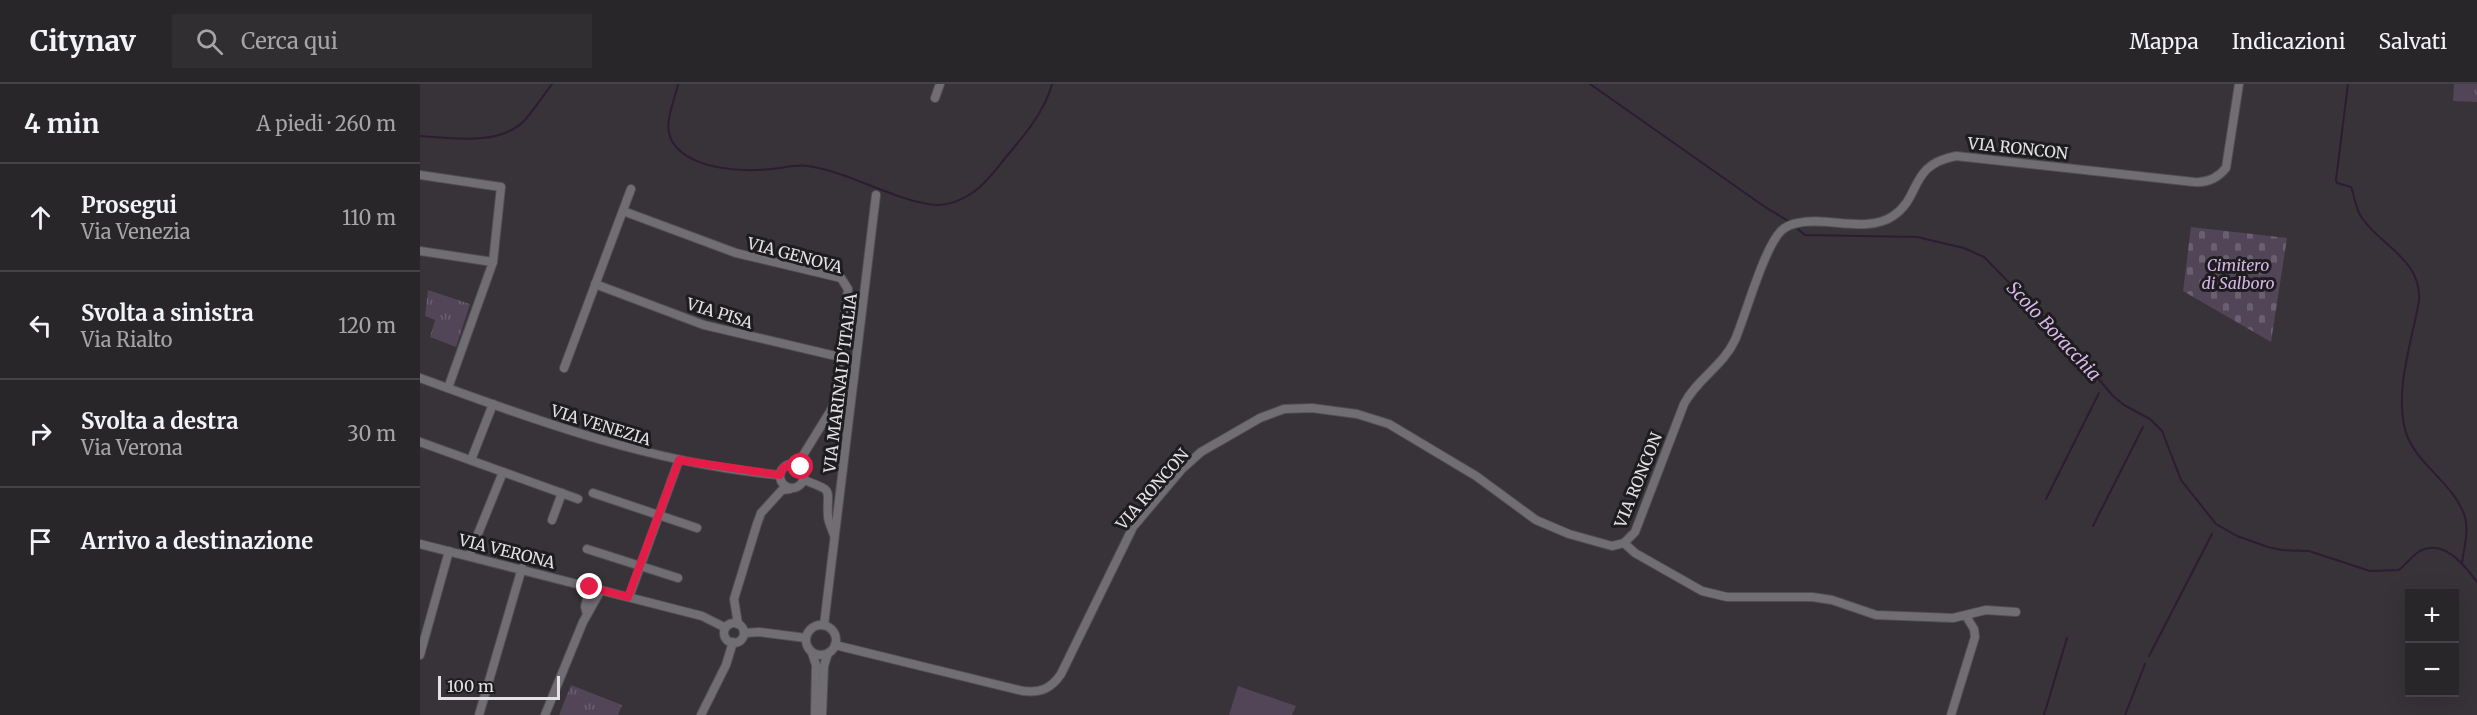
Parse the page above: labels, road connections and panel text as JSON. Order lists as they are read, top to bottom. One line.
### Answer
{"streets":{"street":["VIA RONCON","VIA GENOVA","VIA PISA","VIA MARINAI D'ITALIA","VIA VENEZIA","VIA VERONA"]},"crossings":[["VIA RONCON","VIA MARINAI D'ITALIA"],["VIA GENOVA","VIA PISA"],["VIA GENOVA","VIA MARINAI D'ITALIA"],["VIA GENOVA","VIA VENEZIA"],["VIA MARINAI D'ITALIA","VIA VENEZIA"]],"water":["Scolo Boracchia"],"parks":["Cimitero di Salboro"],"scale_bar":"100 m","page":{"header":"Citynav","search":"Cerca qui","nav":["Mappa","Indicazioni","Salvati"],"heading":["4 min","A piedi · 260 m"],"list":[["Prosegui","Via Venezia","110 m"],["Svolta a sinistra","Via Rialto","120 m"],["Svolta a destra","Via Verona","30 m"],"Arrivo a destinazione"],"map_buttons":["+","−"],"scale":"100 m"}}
